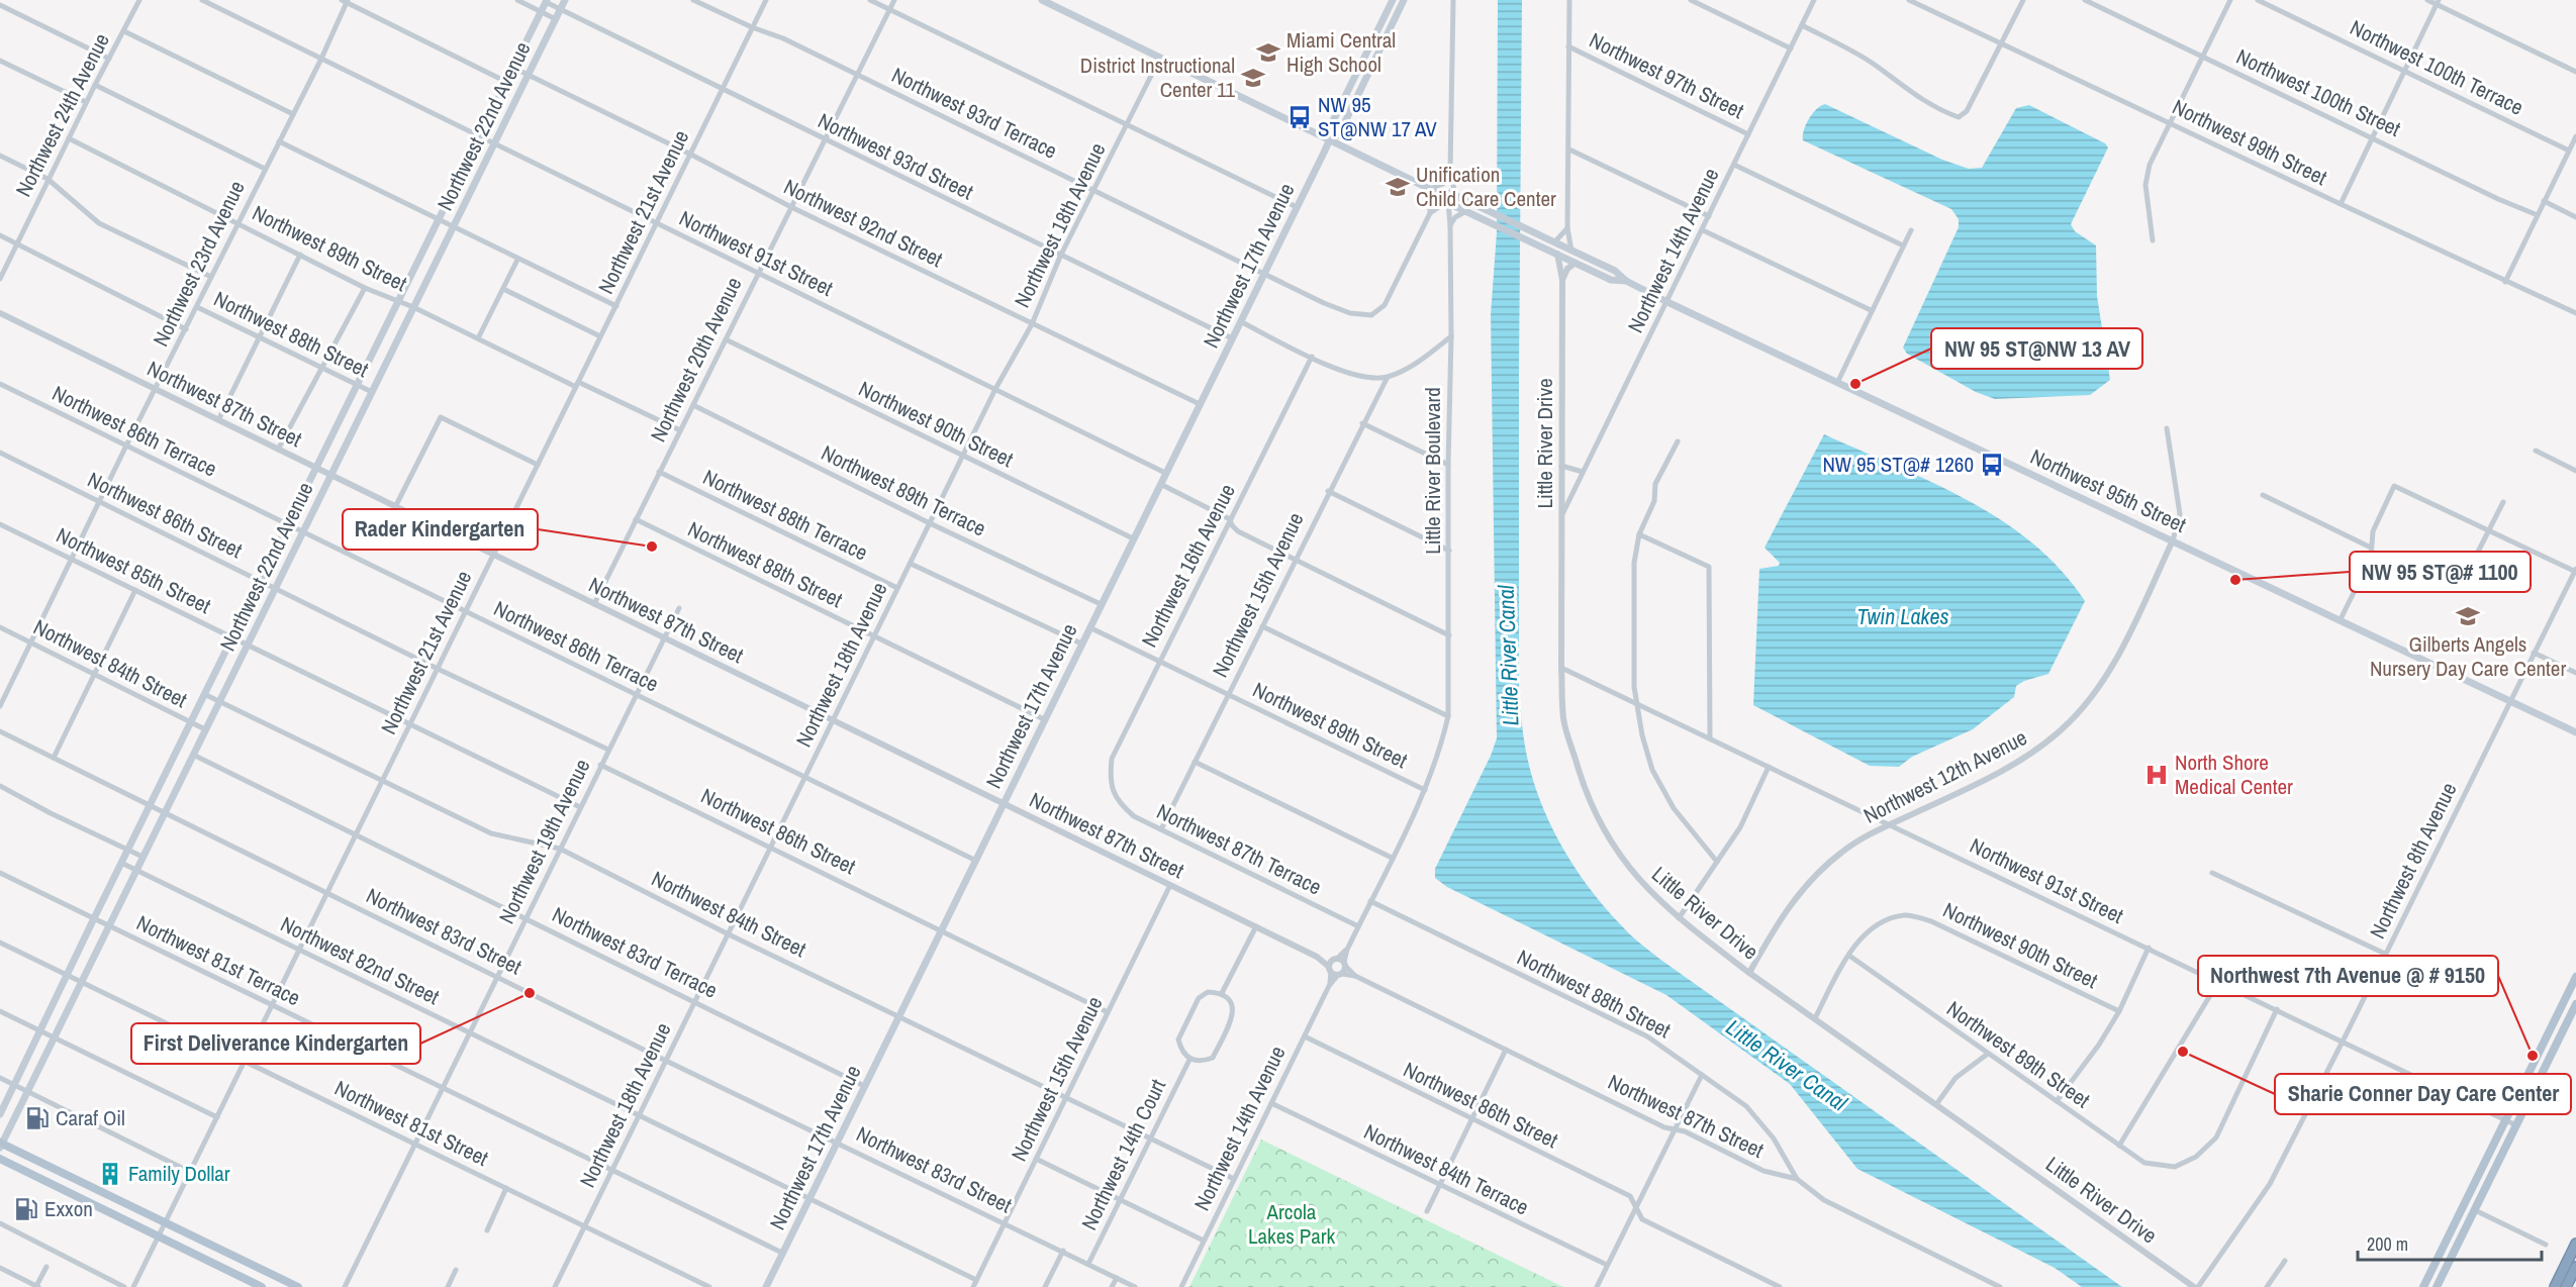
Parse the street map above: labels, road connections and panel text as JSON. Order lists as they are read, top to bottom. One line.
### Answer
{"streets":{"main road":["Northwest 22nd Avenue","Northwest 17th Avenue","Northwest 95th Street"],"street":["Northwest 100th Terrace","Northwest 97th Street","Northwest 100th Street","Northwest 93rd Terrace","Northwest 24th Avenue","Northwest 99th Street","Northwest 93rd Street","Northwest 21st Avenue","Northwest 92nd Street","Northwest 18th Avenue","Northwest 89th Street","Northwest 14th Avenue","Northwest 91st Street","Northwest 23rd Avenue","Northwest 88th Street","Northwest 20th Avenue","Northwest 87th Street","Northwest 90th Street","Northwest 86th Terrace","Little River Drive","Little River Boulevard","Northwest 89th Terrace","Northwest 86th Street","Northwest 88th Terrace","Northwest 16th Avenue","Northwest 85th Street","Northwest 15th Avenue","Northwest 84th Street","Northwest 12th Avenue","Northwest 19th Avenue","Northwest 87th Terrace","Northwest 8th Avenue","Northwest 83rd Street","Northwest 83rd Terrace","Northwest 81st Terrace","Northwest 82nd Street","Northwest 81st Street","Northwest 14th Court","Northwest 84th Terrace"]},"crossings":[["Northwest 97th Street","Northwest 14th Avenue"],["Northwest 93rd Terrace","Northwest 21st Avenue"],["Northwest 93rd Terrace","Northwest 18th Avenue"],["Northwest 93rd Terrace","Northwest 17th Avenue"],["Northwest 93rd Terrace","Northwest 20th Avenue"],["Northwest 24th Avenue","Northwest 89th Street"],["Northwest 24th Avenue","Northwest 88th Street"],["Northwest 22nd Avenue","Northwest 93rd Street"],["Northwest 22nd Avenue","Northwest 92nd Street"],["Northwest 22nd Avenue","Northwest 89th Street"],["Northwest 22nd Avenue","Northwest 91st Street"],["Northwest 22nd Avenue","Northwest 88th Street"],["Northwest 22nd Avenue","Northwest 87th Street"],["Northwest 22nd Avenue","Northwest 86th Terrace"],["Northwest 22nd Avenue","Northwest 86th Street"],["Northwest 22nd Avenue","Northwest 85th Street"],["Northwest 22nd Avenue","Northwest 84th Street"],["Northwest 22nd Avenue","Northwest 83rd Street"],["Northwest 22nd Avenue","Northwest 83rd Terrace"],["Northwest 22nd Avenue","Northwest 81st Terrace"],["Northwest 22nd Avenue","Northwest 82nd Street"],["Northwest 22nd Avenue","Northwest 81st Street"],["Northwest 93rd Street","Northwest 21st Avenue"],["Northwest 93rd Street","Northwest 18th Avenue"],["Northwest 93rd Street","Northwest 17th Avenue"],["Northwest 93rd Street","Northwest 20th Avenue"],["Northwest 21st Avenue","Northwest 92nd Street"],["Northwest 21st Avenue","Northwest 89th Street"],["Northwest 21st Avenue","Northwest 91st Street"],["Northwest 21st Avenue","Northwest 87th Street"],["Northwest 21st Avenue","Northwest 86th Terrace"],["Northwest 21st Avenue","Northwest 86th Street"],["Northwest 21st Avenue","Northwest 85th Street"],["Northwest 21st Avenue","Northwest 84th Street"],["Northwest 21st Avenue","Northwest 83rd Street"],["Northwest 21st Avenue","Northwest 83rd Terrace"],["Northwest 21st Avenue","Northwest 81st Terrace"],["Northwest 21st Avenue","Northwest 82nd Street"],["Northwest 21st Avenue","Northwest 81st Street"],["Northwest 92nd Street","Northwest 18th Avenue"],["Northwest 92nd Street","Northwest 17th Avenue"],["Northwest 92nd Street","Northwest 20th Avenue"],["Northwest 18th Avenue","Northwest 91st Street"],["Northwest 18th Avenue","Northwest 88th Street"],["Northwest 18th Avenue","Northwest 87th Street"],["Northwest 18th Avenue","Northwest 90th Street"],["Northwest 18th Avenue","Northwest 86th Terrace"],["Northwest 18th Avenue","Northwest 89th Terrace"],["Northwest 18th Avenue","Northwest 95th Street"],["Northwest 18th Avenue","Northwest 86th Street"],["Northwest 18th Avenue","Northwest 88th Terrace"],["Northwest 18th Avenue","Northwest 84th Street"],["Northwest 18th Avenue","Northwest 83rd Street"],["Northwest 18th Avenue","Northwest 83rd Terrace"],["Northwest 18th Avenue","Northwest 81st Terrace"],["Northwest 18th Avenue","Northwest 82nd Street"],["Northwest 18th Avenue","Northwest 81st Street"],["Northwest 89th Street","Northwest 91st Street"],["Northwest 89th Street","Northwest 23rd Avenue"],["Northwest 89th Street","Northwest 17th Avenue"],["Northwest 89th Street","Northwest 20th Avenue"],["Northwest 89th Street","Northwest 90th Street"],["Northwest 89th Street","Northwest 16th Avenue"],["Northwest 89th Street","Northwest 15th Avenue"],["Northwest 14th Avenue","Northwest 87th Street"],["Northwest 14th Avenue","Little River Drive"],["Northwest 14th Avenue","Northwest 95th Street"],["Northwest 14th Avenue","Northwest 86th Street"],["Northwest 14th Avenue","Northwest 84th Street"],["Northwest 14th Avenue","Northwest 84th Terrace"],["Northwest 91st Street","Northwest 23rd Avenue"],["Northwest 91st Street","Northwest 17th Avenue"],["Northwest 91st Street","Northwest 20th Avenue"],["Northwest 91st Street","Little River Drive"],["Northwest 91st Street","Northwest 12th Avenue"],["Northwest 91st Street","Northwest 8th Avenue"],["Northwest 23rd Avenue","Northwest 88th Street"],["Northwest 23rd Avenue","Northwest 87th Street"],["Northwest 23rd Avenue","Northwest 86th Terrace"],["Northwest 23rd Avenue","Northwest 86th Street"],["Northwest 23rd Avenue","Northwest 85th Street"],["Northwest 23rd Avenue","Northwest 84th Street"],["Northwest 17th Avenue","Northwest 88th Street"],["Northwest 17th Avenue","Northwest 87th Street"],["Northwest 17th Avenue","Northwest 90th Street"],["Northwest 17th Avenue","Northwest 86th Terrace"],["Northwest 17th Avenue","Northwest 89th Terrace"],["Northwest 17th Avenue","Northwest 95th Street"],["Northwest 17th Avenue","Northwest 86th Street"],["Northwest 17th Avenue","Northwest 84th Street"],["Northwest 17th Avenue","Northwest 83rd Street"],["Northwest 17th Avenue","Northwest 83rd Terrace"],["Northwest 17th Avenue","Northwest 81st Terrace"],["Northwest 17th Avenue","Northwest 82nd Street"],["Northwest 88th Street","Northwest 20th Avenue"],["Northwest 88th Street","Northwest 87th Street"],["Northwest 20th Avenue","Northwest 87th Street"],["Northwest 20th Avenue","Northwest 90th Street"],["Northwest 20th Avenue","Northwest 89th Terrace"],["Northwest 20th Avenue","Northwest 88th Terrace"],["Northwest 87th Street","Northwest 15th Avenue"],["Northwest 87th Street","Northwest 19th Avenue"],["Northwest 86th Terrace","Northwest 19th Avenue"],["Little River Drive","Northwest 95th Street"],["Little River Drive","Northwest 12th Avenue"],["Little River Drive","Northwest 8th Avenue"],["Little River Boulevard","Northwest 95th Street"],["Northwest 95th Street","Northwest 12th Avenue"],["Northwest 95th Street","Northwest 8th Avenue"],["Northwest 86th Street","Northwest 19th Avenue"],["Northwest 16th Avenue","Northwest 87th Terrace"],["Northwest 85th Street","Northwest 19th Avenue"],["Northwest 15th Avenue","Northwest 84th Street"],["Northwest 15th Avenue","Northwest 87th Terrace"],["Northwest 15th Avenue","Northwest 83rd Street"],["Northwest 15th Avenue","Northwest 82nd Street"],["Northwest 84th Street","Northwest 19th Avenue"],["Northwest 84th Street","Northwest 14th Court"],["Northwest 19th Avenue","Northwest 83rd Street"],["Northwest 19th Avenue","Northwest 83rd Terrace"],["Northwest 19th Avenue","Northwest 81st Terrace"],["Northwest 19th Avenue","Northwest 82nd Street"],["Northwest 19th Avenue","Northwest 81st Street"],["Northwest 83rd Street","Northwest 14th Court"]],"water":["Twin Lakes","Little River Canal"],"parks":["Arcola Lakes Park"],"places":{"school or university":["Miami Central High School","District Instructional Center 11","Unification Child Care Center","Gilberts Angels Nursery Day Care Center"],"bus stop":["NW 95 ST@NW 17 AV","NW 95 ST@# 1260"],"other":["NW 95 ST@NW 13 AV","Rader Kindergarten","NW 95 ST@# 1100","First Deliverance Kindergarten","Sharie Conner Day Care Center","Northwest 7th Avenue @ # 9150"],"hospital":["North Shore Medical Center"],"fuel station":["Caraf Oil","Exxon"],"building":["Family Dollar"]},"scale_bar":"200 m"}
